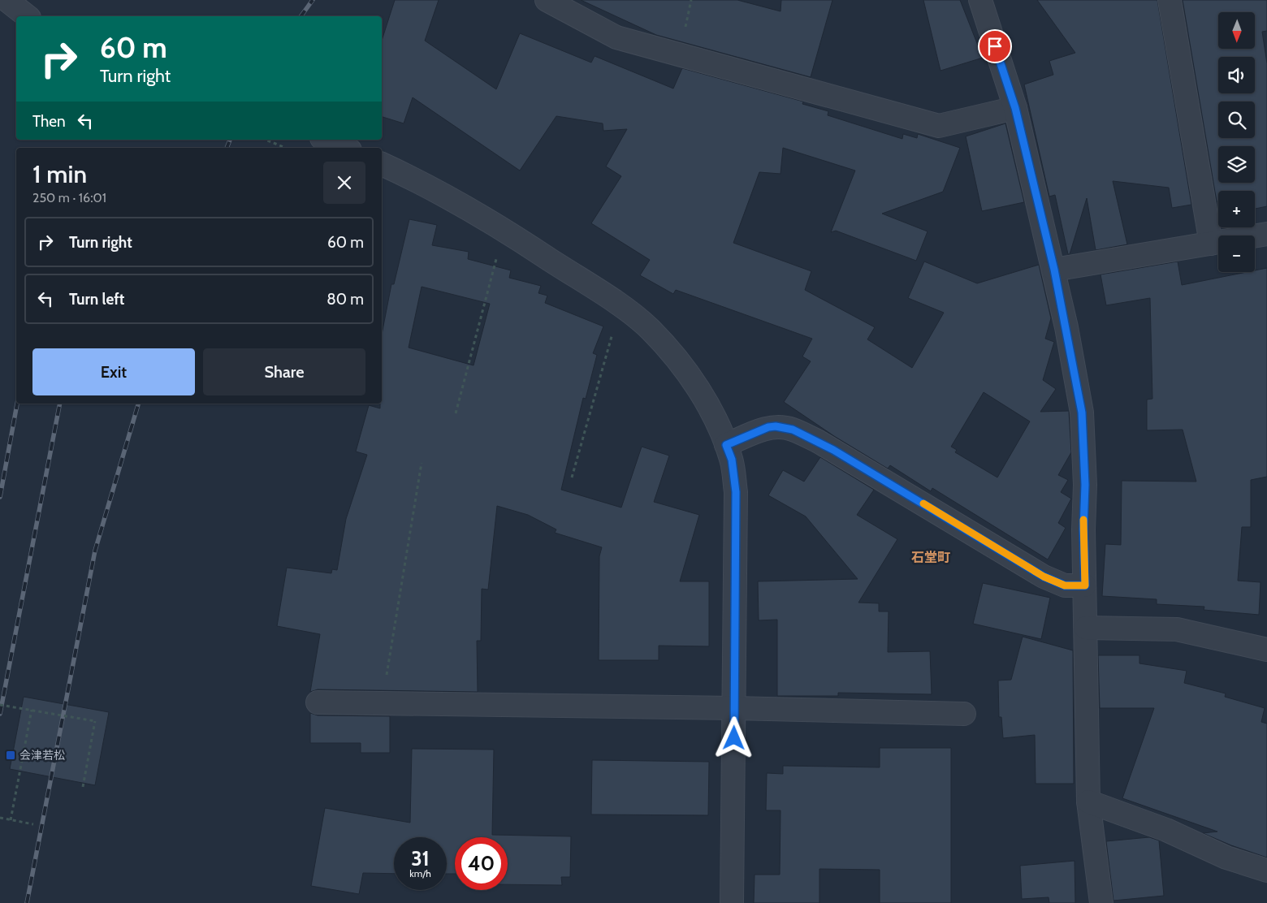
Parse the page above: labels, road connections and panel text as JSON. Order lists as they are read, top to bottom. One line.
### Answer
{"districts":["石堂町"],"places":{"transit":["会津若松"]},"north":"bottom","page":{"map_buttons":["+","−"],"turn":["60 m","Turn right"],"then":"Then","heading":["1 min","250 m · 16:01"],"list":[{"name":"Turn right","value":"60 m"},{"name":"Turn left","value":"80 m"}],"buttons":["Exit","Share"],"speed":"31 km/h","limit":"40"}}
